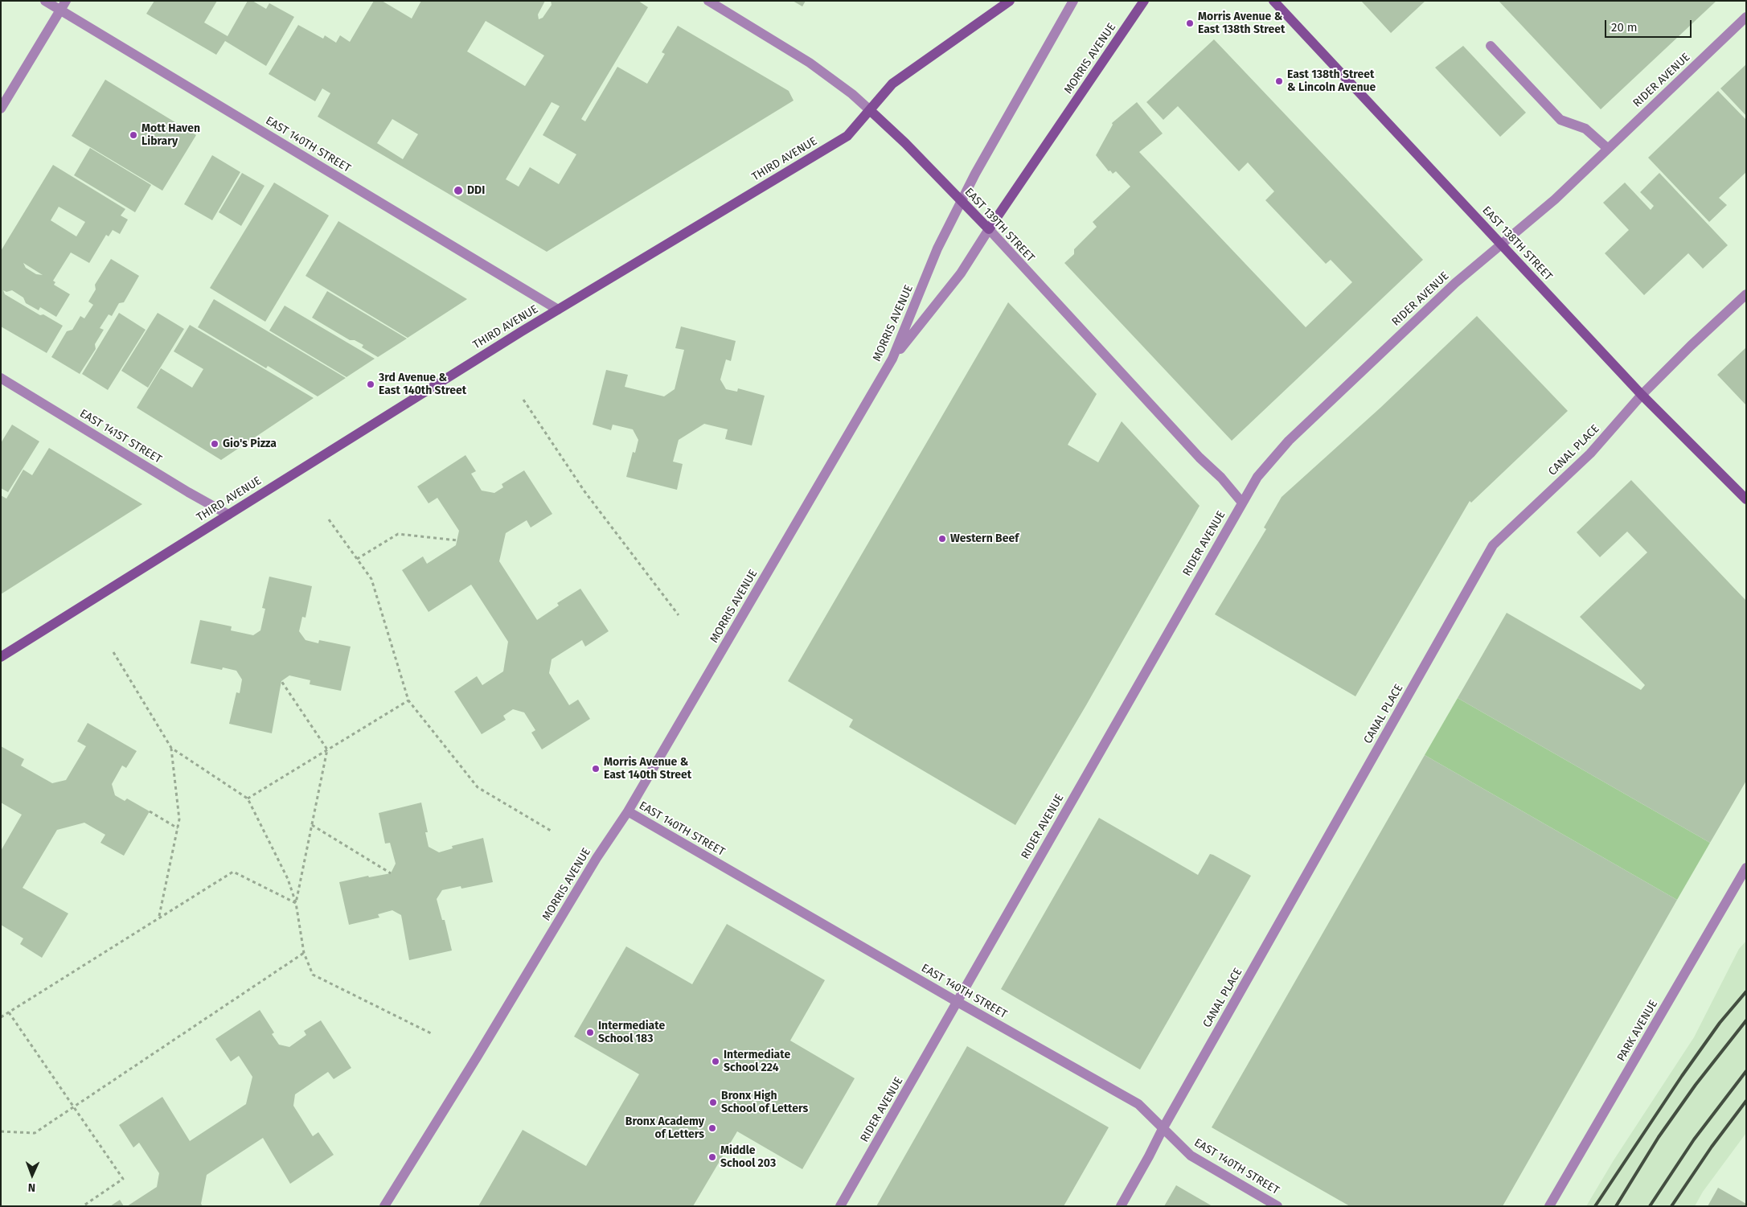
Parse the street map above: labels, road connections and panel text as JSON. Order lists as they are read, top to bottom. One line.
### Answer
{"streets":{"main road":["MORRIS AVENUE","THIRD AVENUE","EAST 139TH STREET","EAST 138TH STREET"],"street":["RIDER AVENUE","EAST 140TH STREET","EAST 141ST STREET","CANAL PLACE","PARK AVENUE"]},"crossings":[["MORRIS AVENUE","EAST 140TH STREET"],["MORRIS AVENUE","EAST 139TH STREET"],["RIDER AVENUE","EAST 140TH STREET"],["RIDER AVENUE","EAST 139TH STREET"],["RIDER AVENUE","EAST 138TH STREET"],["EAST 140TH STREET","THIRD AVENUE"],["EAST 140TH STREET","CANAL PLACE"],["THIRD AVENUE","EAST 139TH STREET"],["THIRD AVENUE","EAST 141ST STREET"],["EAST 138TH STREET","CANAL PLACE"]],"places":["Morris Avenue & East 138th Street","East 138th Street & Lincoln Avenue","Mott Haven Library","DDI","3rd Avenue & East 140th Street","Gio's Pizza","Western Beef","Morris Avenue & East 140th Street","Intermediate School 183","Intermediate School 224","Bronx High School of Letters","Bronx Academy of Letters","Middle School 203"],"scale_bar":"20 m","north":"bottom"}
